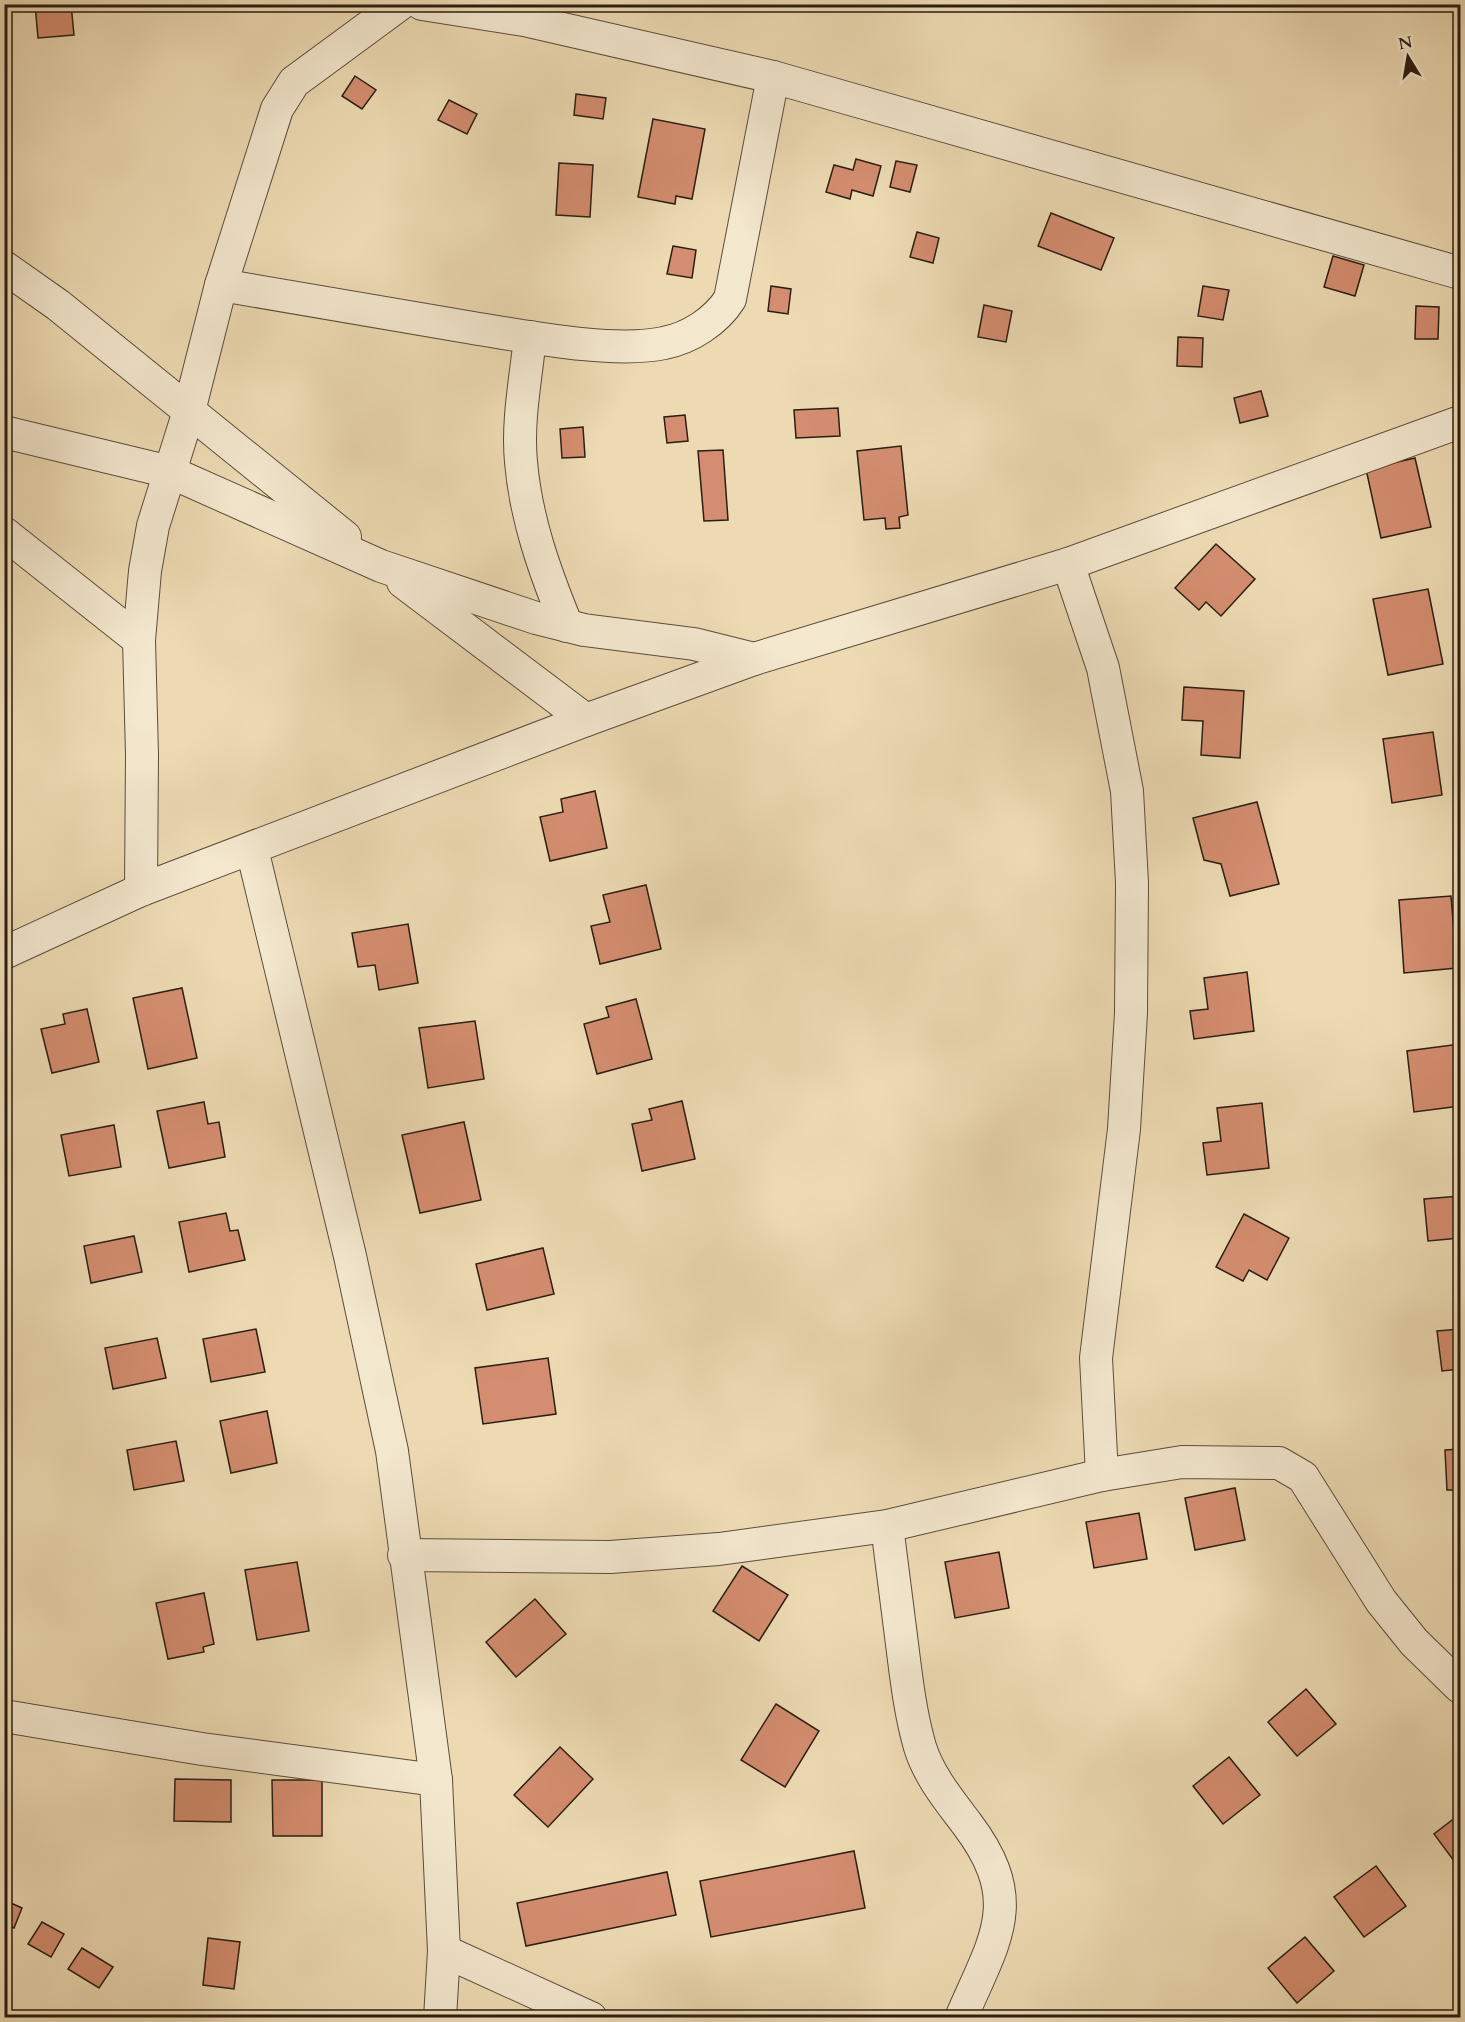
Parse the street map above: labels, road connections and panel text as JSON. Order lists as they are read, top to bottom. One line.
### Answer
{"north":"top"}
